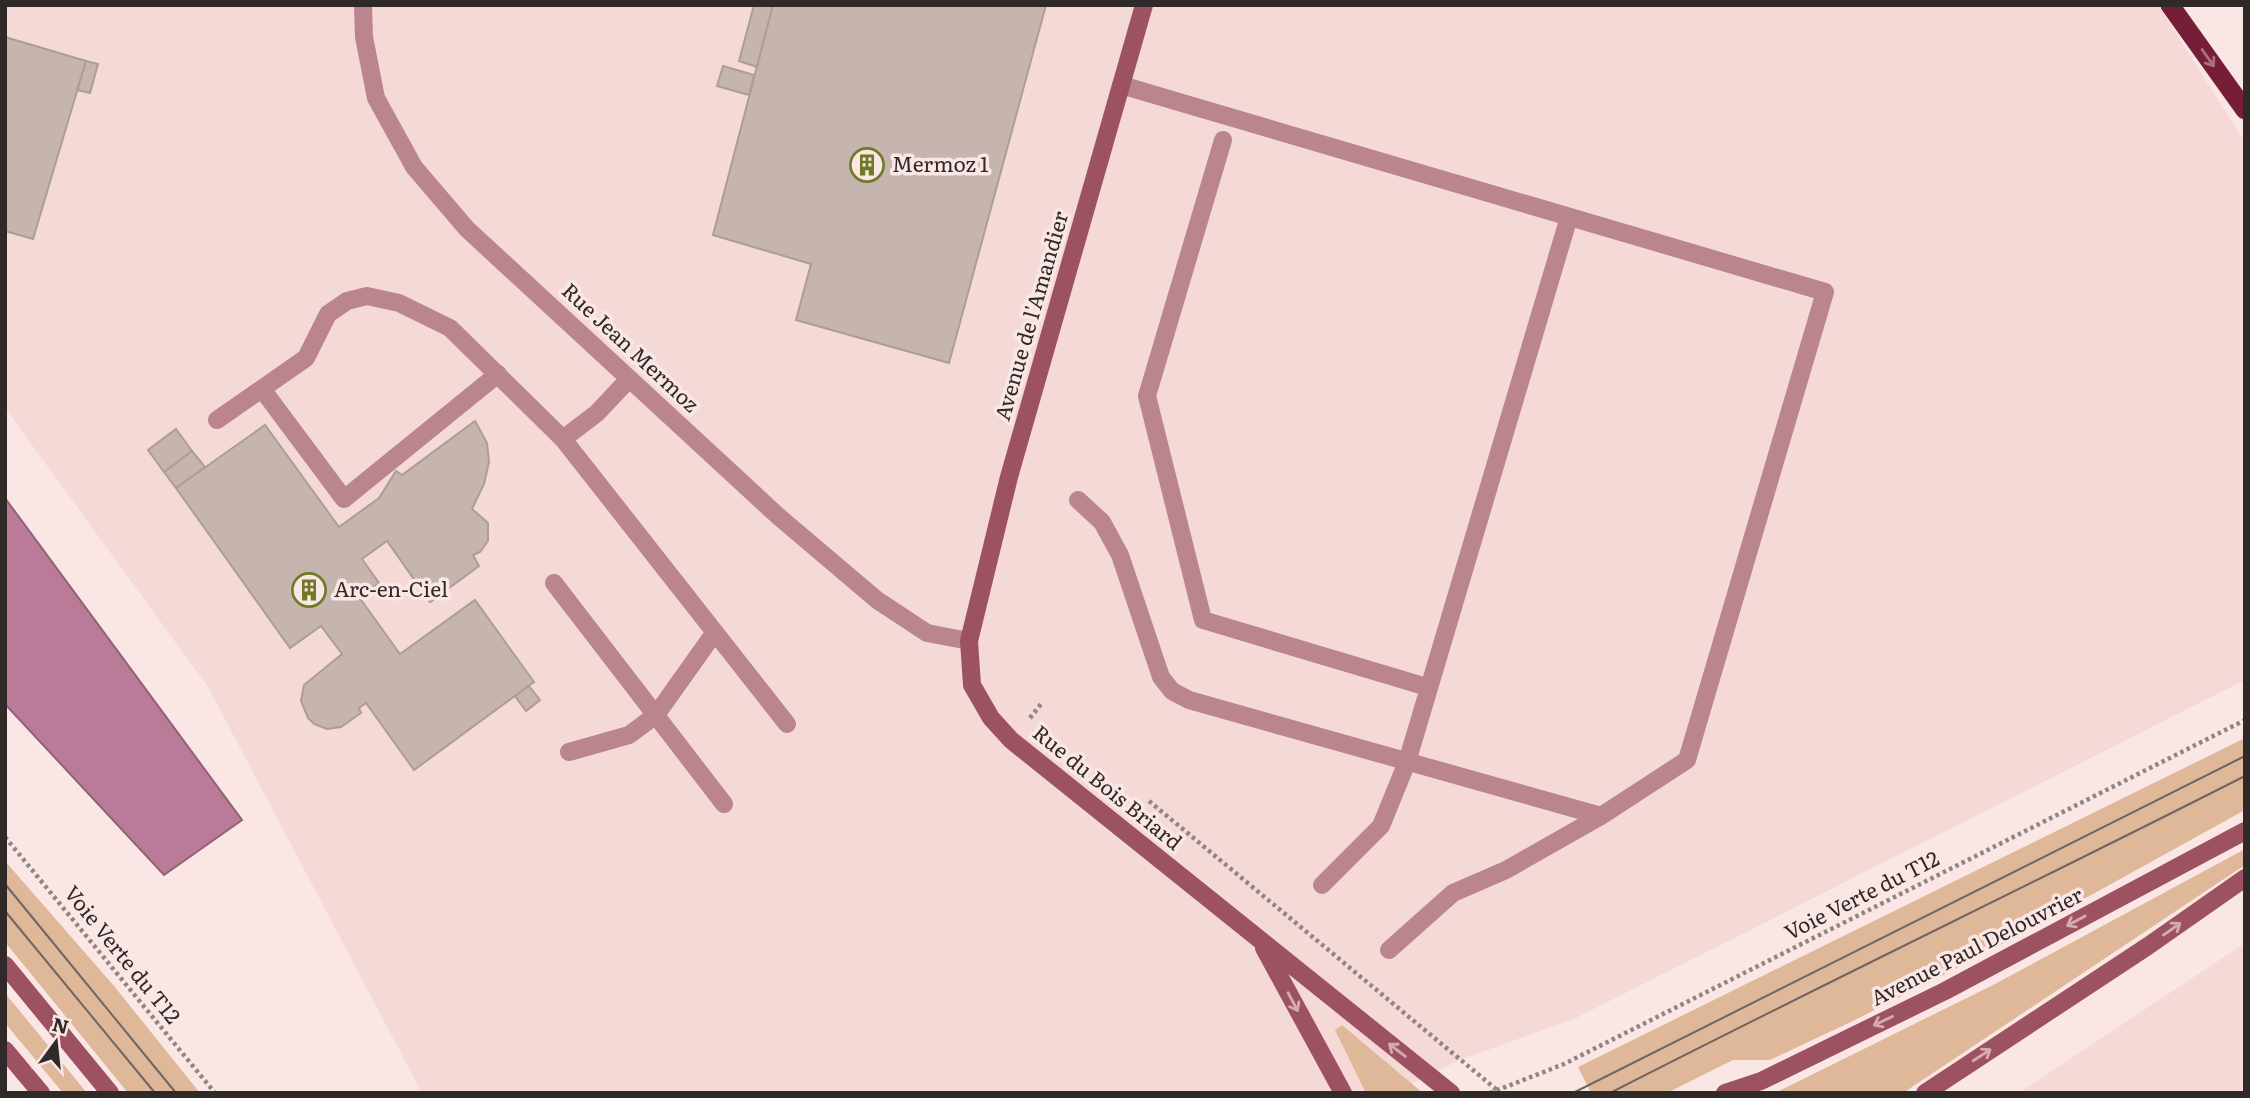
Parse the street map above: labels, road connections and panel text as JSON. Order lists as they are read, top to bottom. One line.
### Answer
{"streets":{"main road":["Avenue de l'Amandier","Rue du Bois Briard","Avenue Paul Delouvrier"],"street":["Rue Jean Mermoz"],"path":["Voie Verte du T12"]},"crossings":[["Avenue de l'Amandier","Rue Jean Mermoz"],["Avenue de l'Amandier","Rue du Bois Briard"],["Rue Jean Mermoz","Rue du Bois Briard"]],"places":{"building":["Mermoz 1","Arc-en-Ciel"]},"north":"top"}
